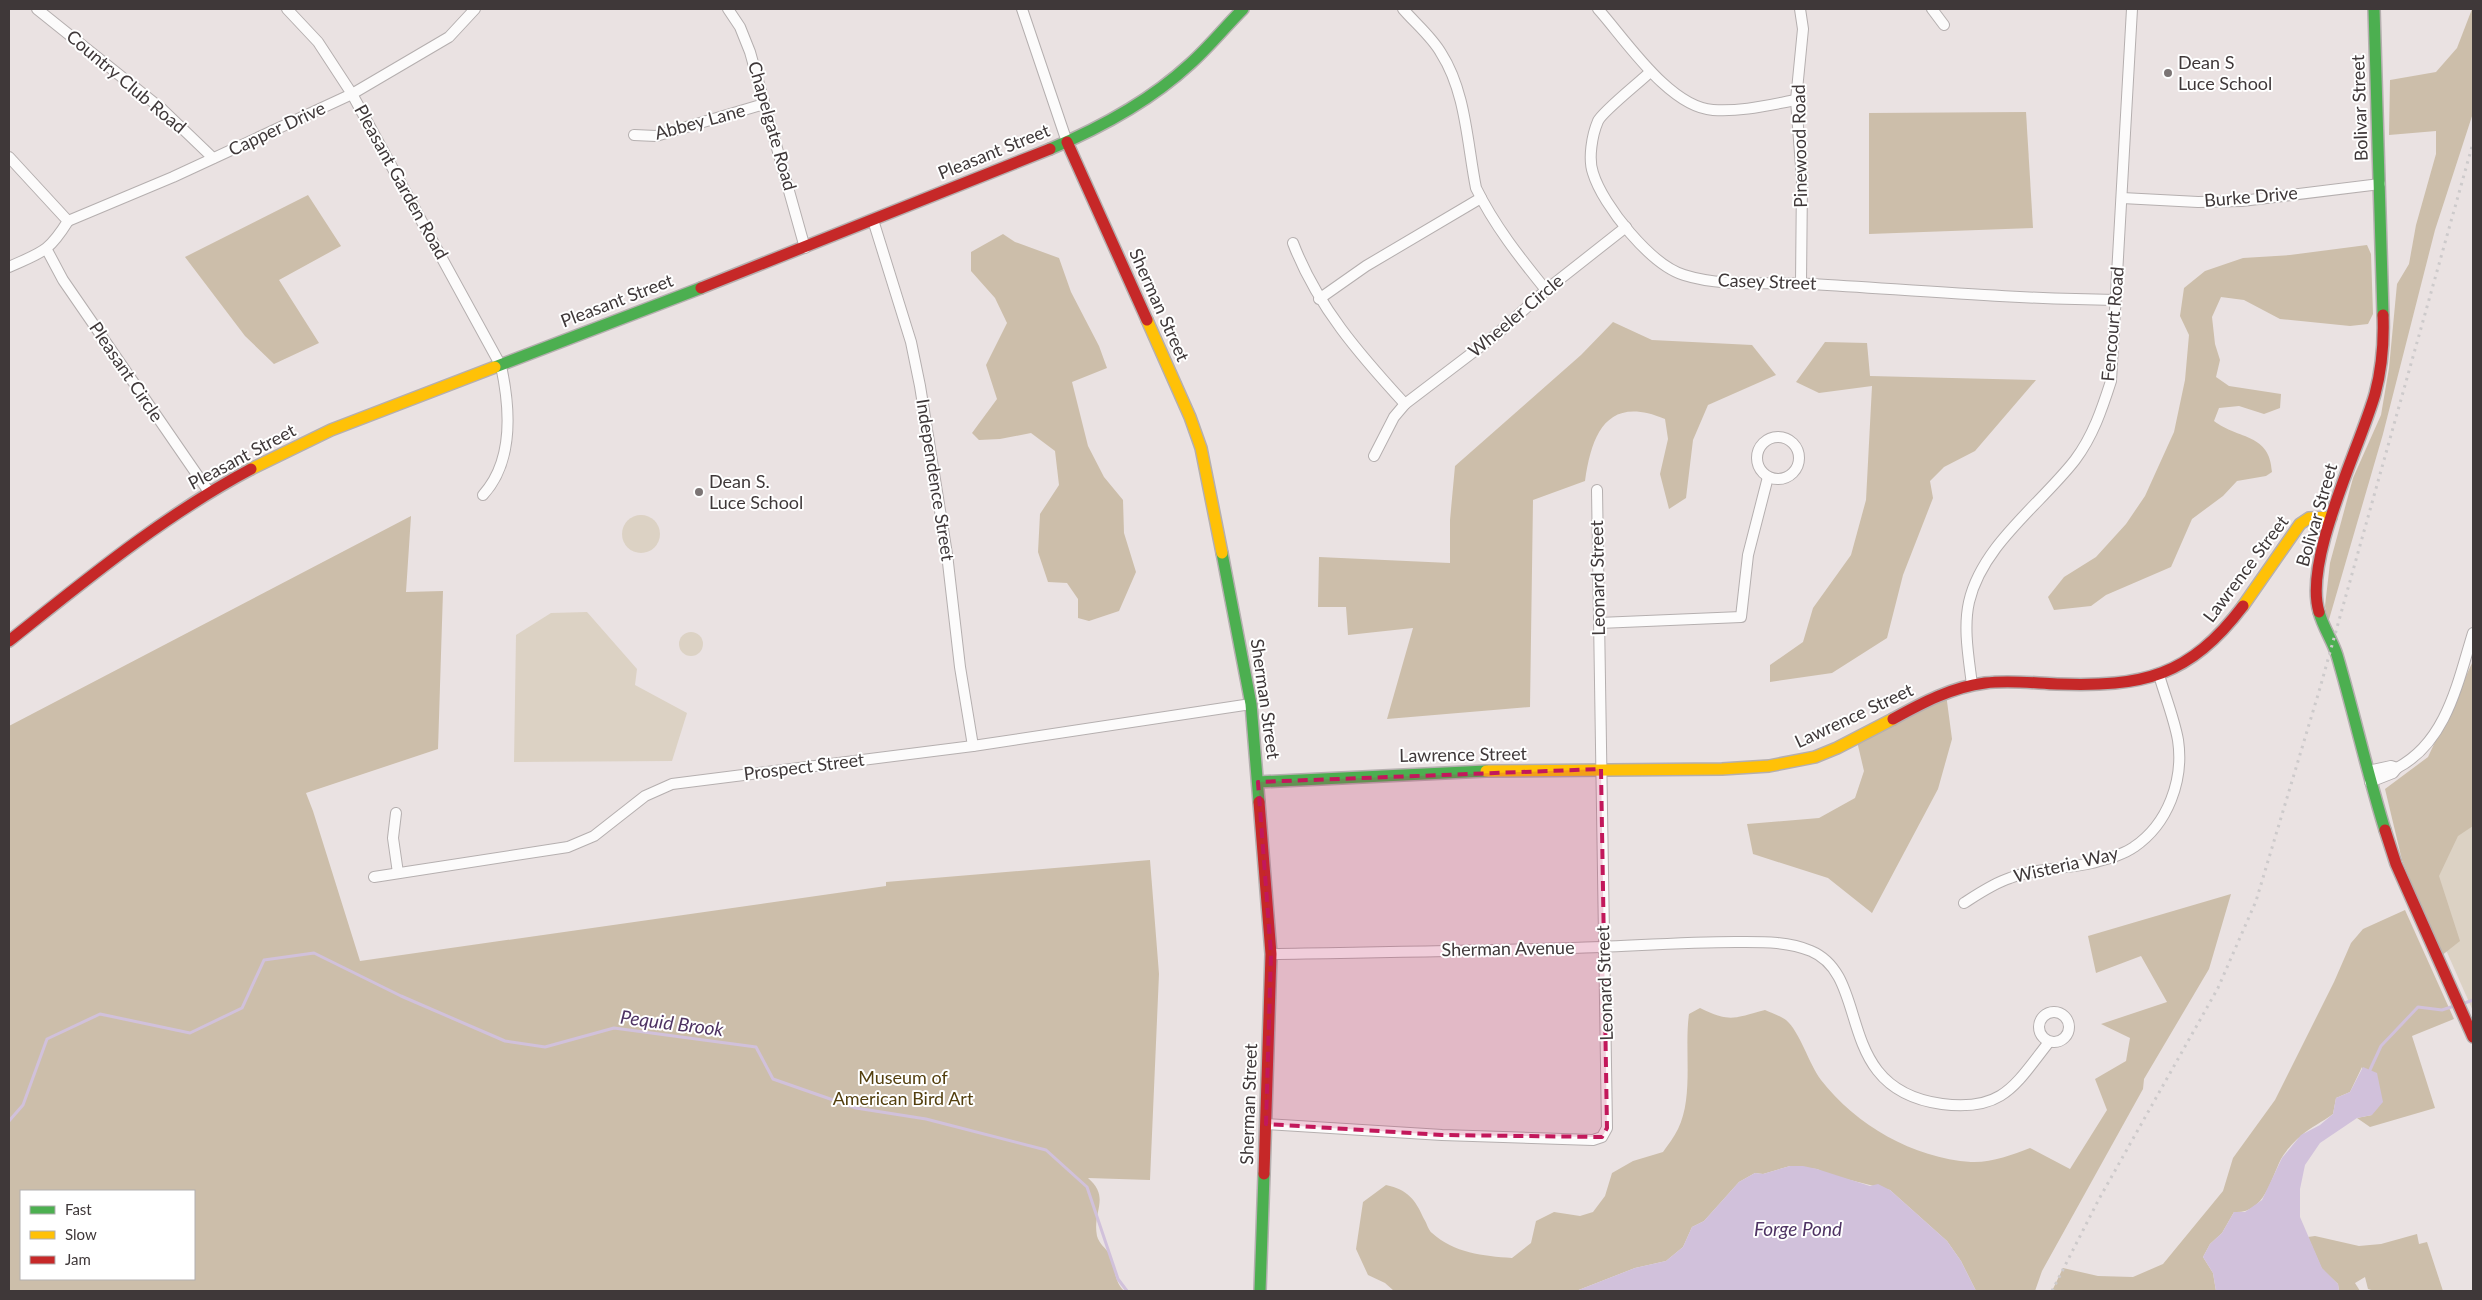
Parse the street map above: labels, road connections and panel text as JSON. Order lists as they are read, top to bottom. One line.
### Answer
{"streets":{"main road":["Bolivar Street","Pleasant Street","Sherman Street","Lawrence Street"],"street":["Country Club Road","Abbey Lane","Chapelgate Road","Capper Drive","Pinewood Road","Pleasant Garden Road","Burke Drive","Casey Street","Wheeler Circle","Fencourt Road","Pleasant Circle","Independence Street","Leonard Street","Prospect Street","Wisteria Way","Sherman Avenue"]},"crossings":[["Country Club Road","Capper Drive"],["Bolivar Street","Burke Drive"],["Bolivar Street","Lawrence Street"],["Abbey Lane","Chapelgate Road"],["Chapelgate Road","Pleasant Street"],["Capper Drive","Pleasant Garden Road"],["Pinewood Road","Casey Street"],["Pleasant Street","Pleasant Garden Road"],["Pleasant Street","Sherman Street"],["Pleasant Street","Pleasant Circle"],["Pleasant Street","Independence Street"],["Burke Drive","Fencourt Road"],["Casey Street","Wheeler Circle"],["Casey Street","Fencourt Road"],["Sherman Street","Lawrence Street"],["Sherman Street","Leonard Street"],["Sherman Street","Prospect Street"],["Sherman Street","Sherman Avenue"],["Fencourt Road","Lawrence Street"],["Independence Street","Prospect Street"],["Lawrence Street","Leonard Street"],["Lawrence Street","Wisteria Way"],["Leonard Street","Sherman Avenue"]],"water":["Pequid Brook","Forge Pond"],"parks":["Museum of American Bird Art"],"places":["Dean S Luce School","Dean S. Luce School"],"legend":["Fast","Slow","Jam"]}
